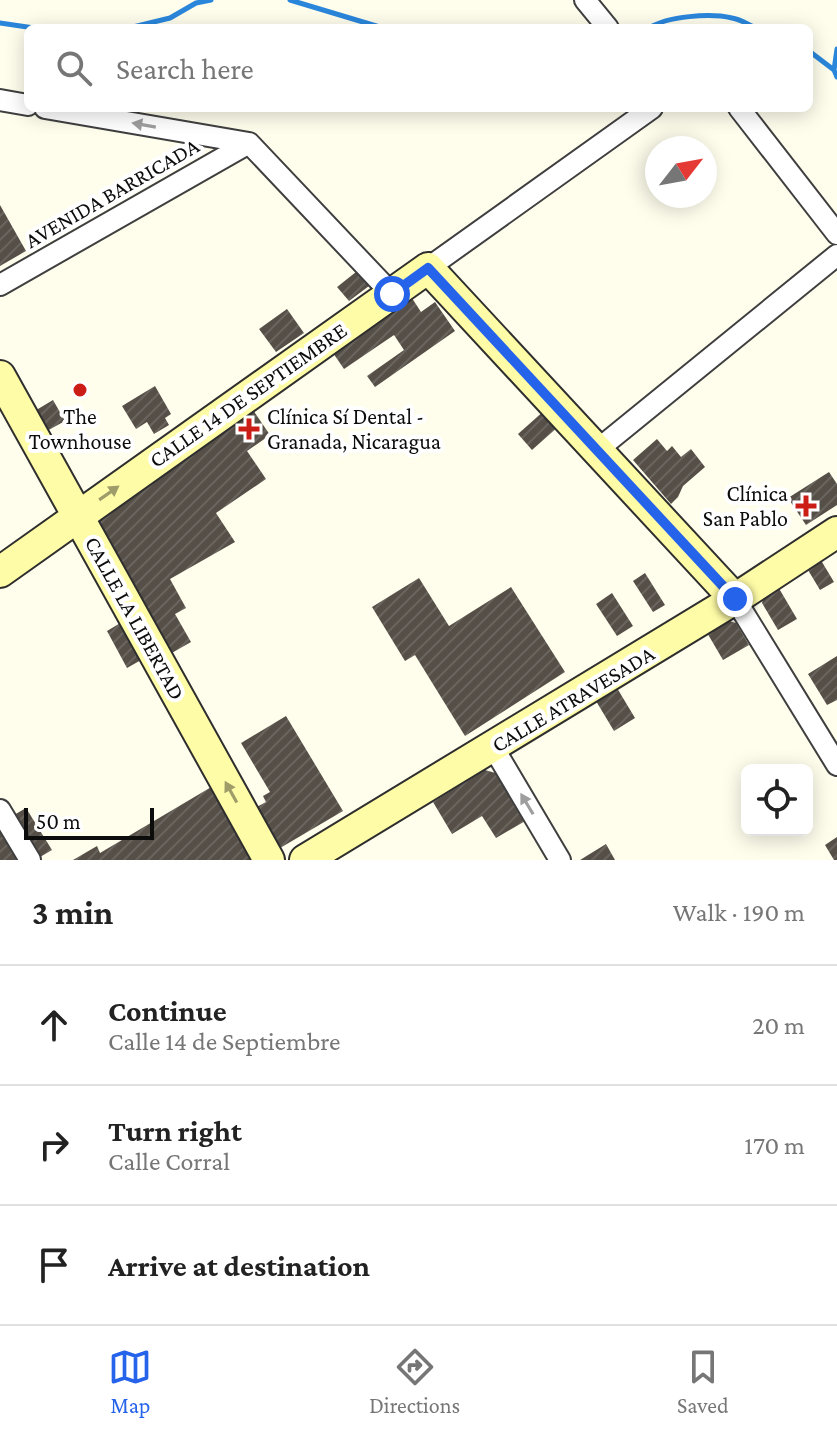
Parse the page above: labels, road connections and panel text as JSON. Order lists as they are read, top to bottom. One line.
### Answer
{"streets":{"street":["AVENIDA BARRICADA","CALLE 14 DE SEPTIEMBRE","CALLE LA LIBERTAD","CALLE ATRAVESADA"]},"crossings":[["CALLE 14 DE SEPTIEMBRE","CALLE LA LIBERTAD"]],"one_way":["CALLE 14 DE SEPTIEMBRE","CALLE LA LIBERTAD"],"places":{"other":["The Townhouse"],"health":["Clínica Sí Dental - Granada, Nicaragua","Clínica San Pablo"]},"scale_bar":"50 m","north":"top right","page":{"search":"Search here","scale":"50 m","heading":["3 min","Walk · 190 m"],"list":[["Continue","Calle 14 de Septiembre","20 m"],["Turn right","Calle Corral","170 m"],"Arrive at destination"],"nav":["Map","Directions","Saved"]}}
